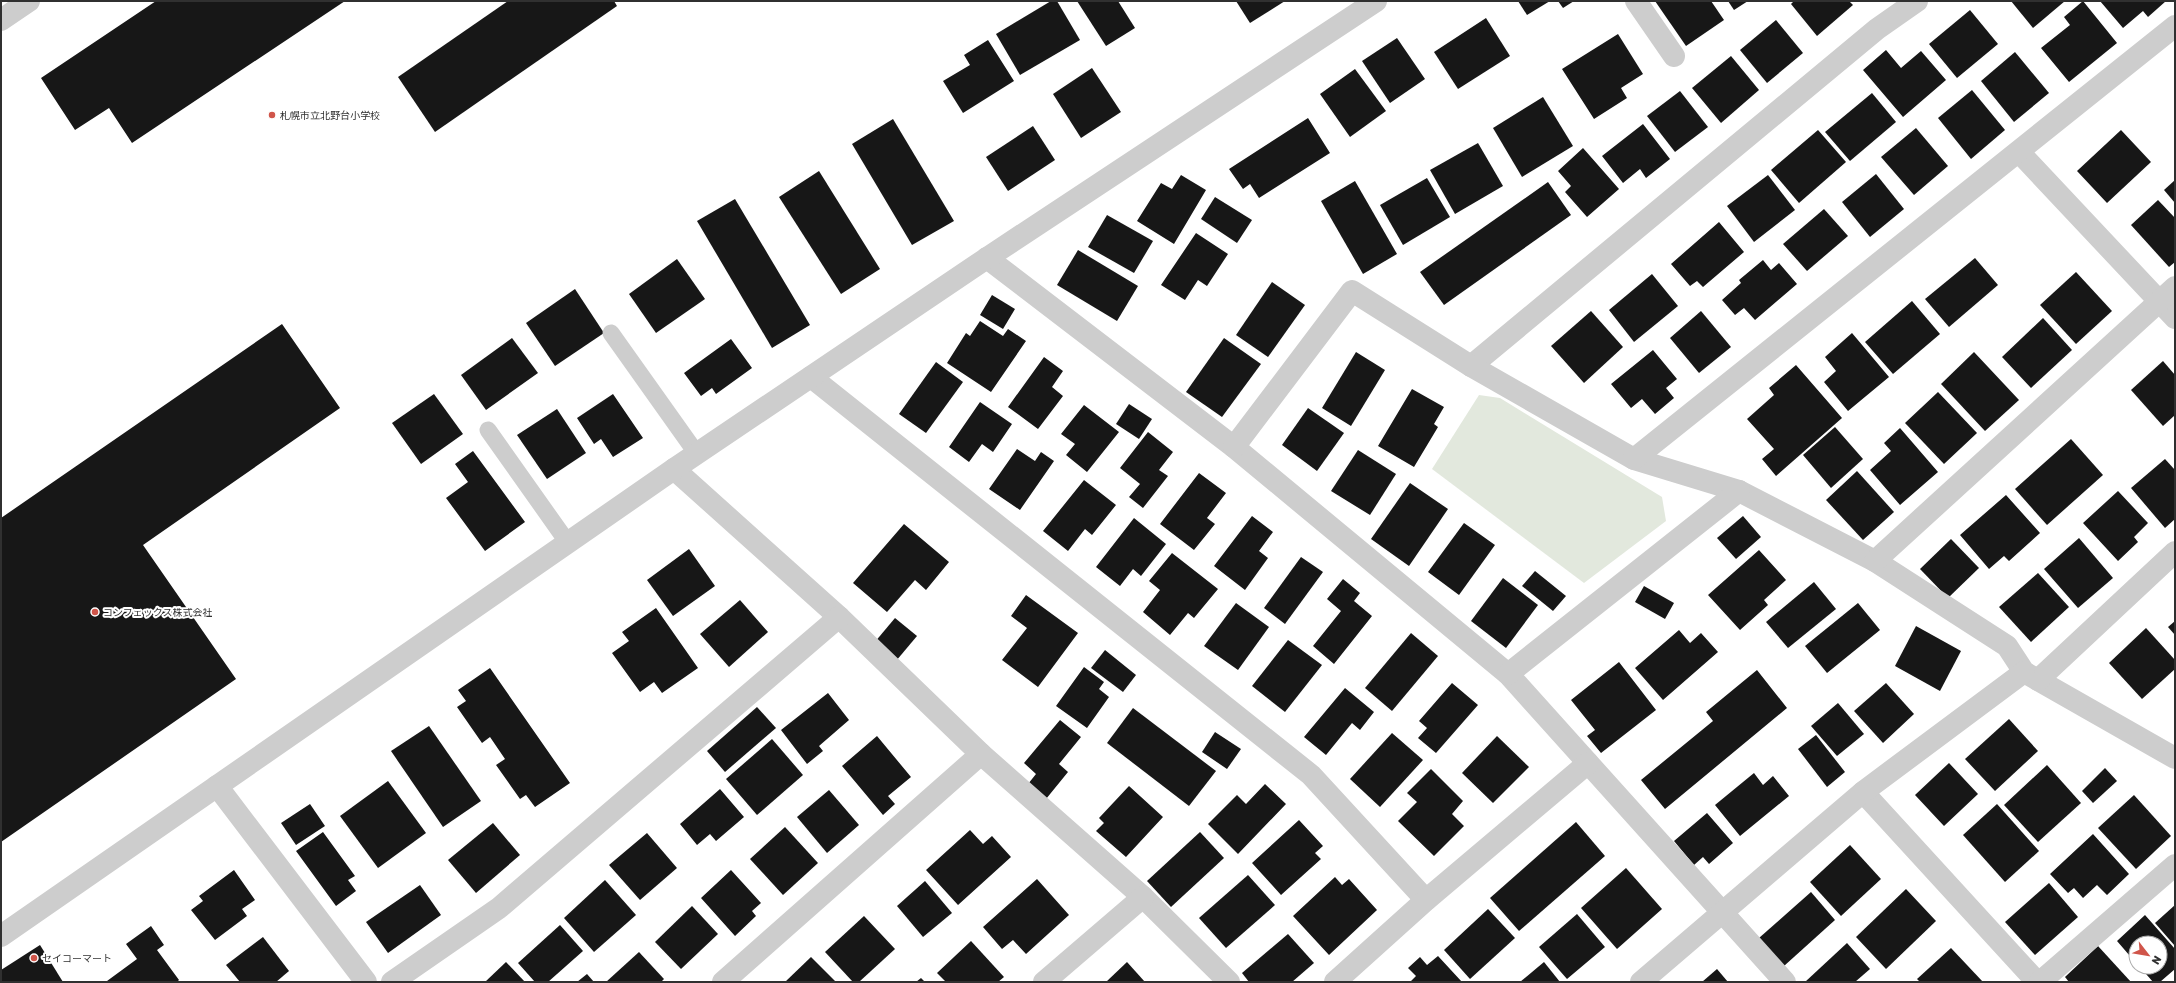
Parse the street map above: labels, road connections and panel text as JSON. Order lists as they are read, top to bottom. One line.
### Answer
{"places":["札幌市立北野台小学校","コンフェックス株式会社","セイコーマート"],"north":"bottom right"}
